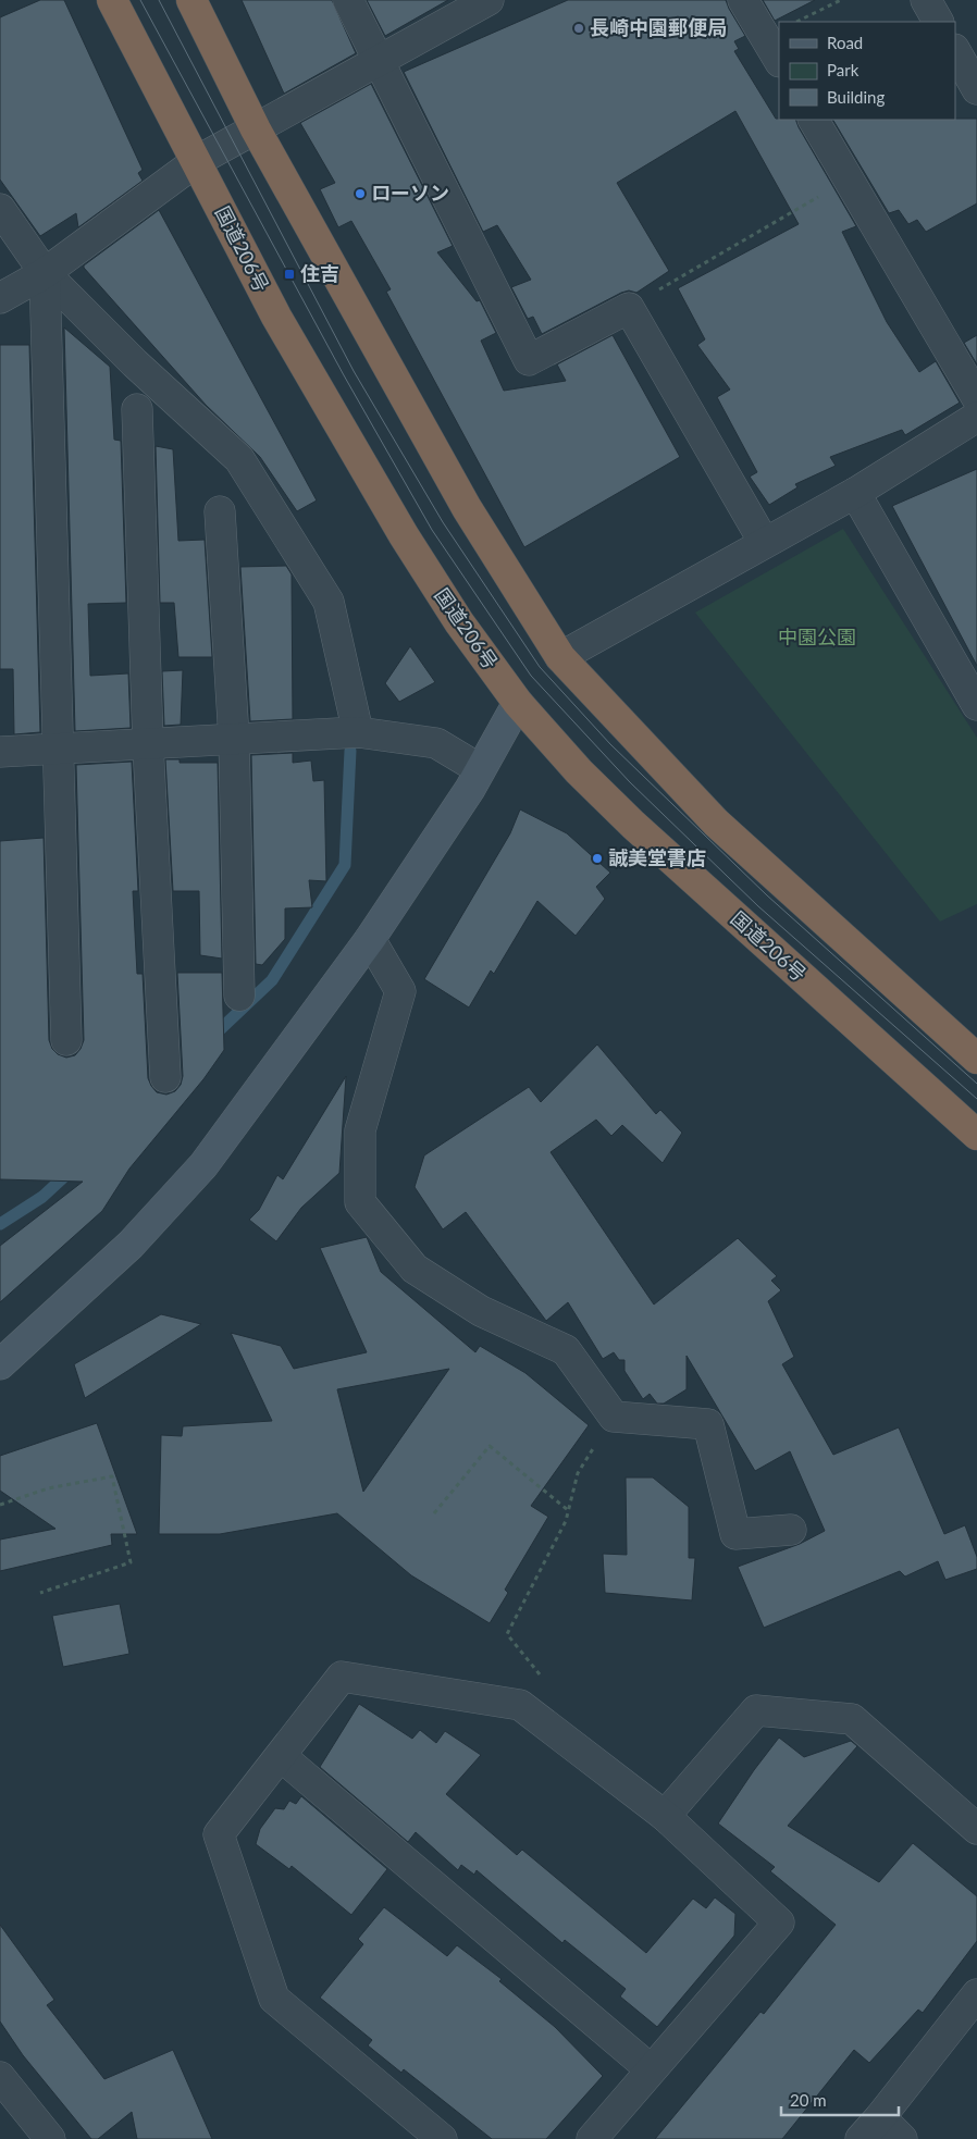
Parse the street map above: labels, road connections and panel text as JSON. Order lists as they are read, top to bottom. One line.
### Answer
{"streets":{"highway":["国道206号"]},"parks":["中園公園"],"places":{"other":["長崎中園郵便局","ローソン","誠美堂書店"],"transit":["住吉"]},"legend":["Road","Park","Building"],"scale_bar":"20 m"}
